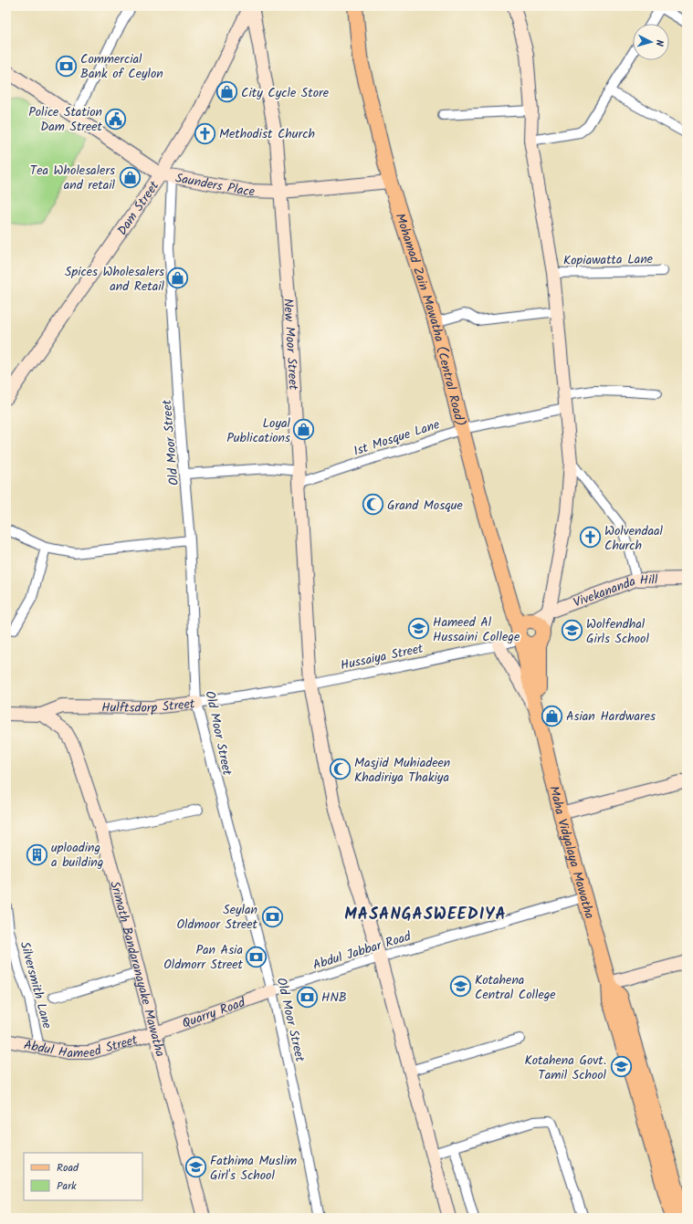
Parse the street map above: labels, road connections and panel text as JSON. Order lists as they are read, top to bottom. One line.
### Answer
{"streets":{"main road":["Mohamad Zain Mawatha (Central Road)","Maha Vidyalaya Mawatha"],"street":["Saunders Place","Dam Street","Kopiawatta Lane","New Moor Street","1st Mosque Lane","Old Moor Street","Vivekananda Hill","Hussaiya Street","Hulftsdorp Street","Abdul Jabbar Road","Srimath Bandaranayake Mawatha","Silversmith Lane","Quarry Road","Abdul Hameed Street"]},"crossings":[["Saunders Place","Dam Street"],["Saunders Place","Mohamad Zain Mawatha (Central Road)"],["Saunders Place","New Moor Street"],["Saunders Place","Old Moor Street"],["Dam Street","New Moor Street"],["Dam Street","Old Moor Street"],["Mohamad Zain Mawatha (Central Road)","1st Mosque Lane"],["Mohamad Zain Mawatha (Central Road)","Hussaiya Street"],["Mohamad Zain Mawatha (Central Road)","Maha Vidyalaya Mawatha"],["New Moor Street","1st Mosque Lane"],["New Moor Street","Hussaiya Street"],["New Moor Street","Hulftsdorp Street"],["New Moor Street","Abdul Jabbar Road"],["Old Moor Street","Hulftsdorp Street"],["Old Moor Street","Abdul Jabbar Road"],["Old Moor Street","Quarry Road"],["Vivekananda Hill","Maha Vidyalaya Mawatha"],["Hussaiya Street","Hulftsdorp Street"],["Hussaiya Street","Maha Vidyalaya Mawatha"],["Hulftsdorp Street","Srimath Bandaranayake Mawatha"],["Maha Vidyalaya Mawatha","Abdul Jabbar Road"],["Abdul Jabbar Road","Quarry Road"],["Srimath Bandaranayake Mawatha","Quarry Road"],["Srimath Bandaranayake Mawatha","Abdul Hameed Street"],["Silversmith Lane","Abdul Hameed Street"],["Quarry Road","Abdul Hameed Street"]],"districts":["MASANGASWEEDIYA"],"places":{"bank":["Commercial Bank of Ceylon","Seylan Oldmoor Street","Pan Asia Oldmorr Street","HNB"],"shop":["City Cycle Store","Tea Wholesalers and retail","Spices Wholesalers and Retail","Loyal Publications","Asian Hardwares"],"public building":["Police Station Dam Street"],"church":["Methodist Church","Wolvendaal Church"],"mosque":["Grand Mosque","Masjid Muhiadeen Khadiriya Thakiya"],"school or university":["Hameed Al Hussaini College","Wolfendhal Girls School","Kotahena Central College","Kotahena Govt. Tamil School","Fathima Muslim Girl's School"],"building":["uploading a building"]},"legend":["Road","Park"],"north":"right"}
